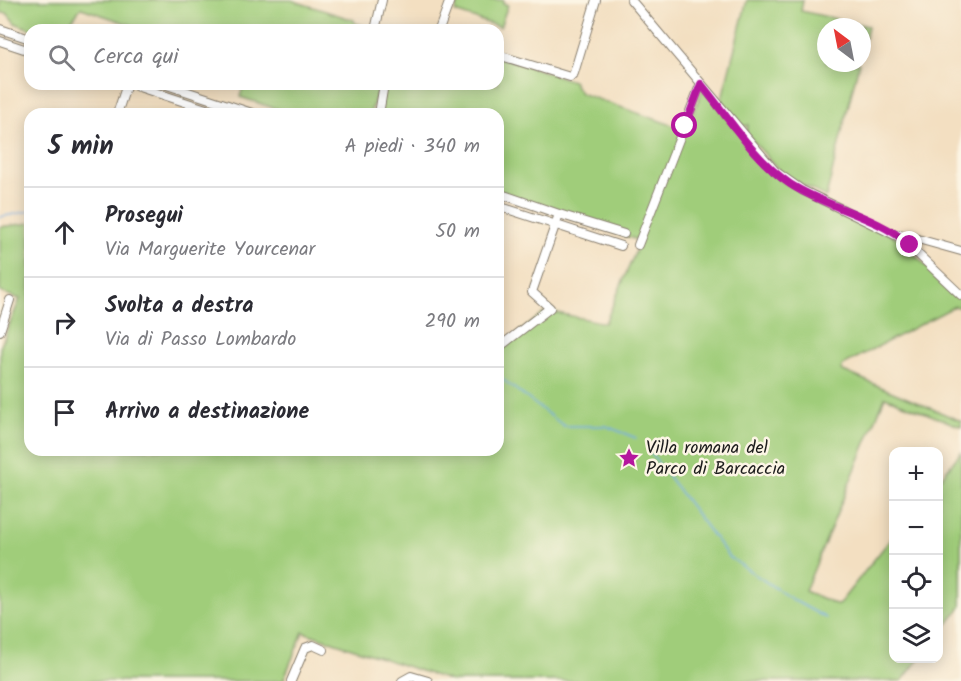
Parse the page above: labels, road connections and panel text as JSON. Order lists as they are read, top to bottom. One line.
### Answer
{"places":{"place":["Villa romana del Parco di Barcaccia"]},"north":"top left","page":{"search":"Cerca qui","heading":["5 min","A piedi · 340 m"],"list":[["Prosegui","Via Marguerite Yourcenar","50 m"],["Svolta a destra","Via di Passo Lombardo","290 m"],"Arrivo a destinazione"],"map_buttons":["+","−"]}}
